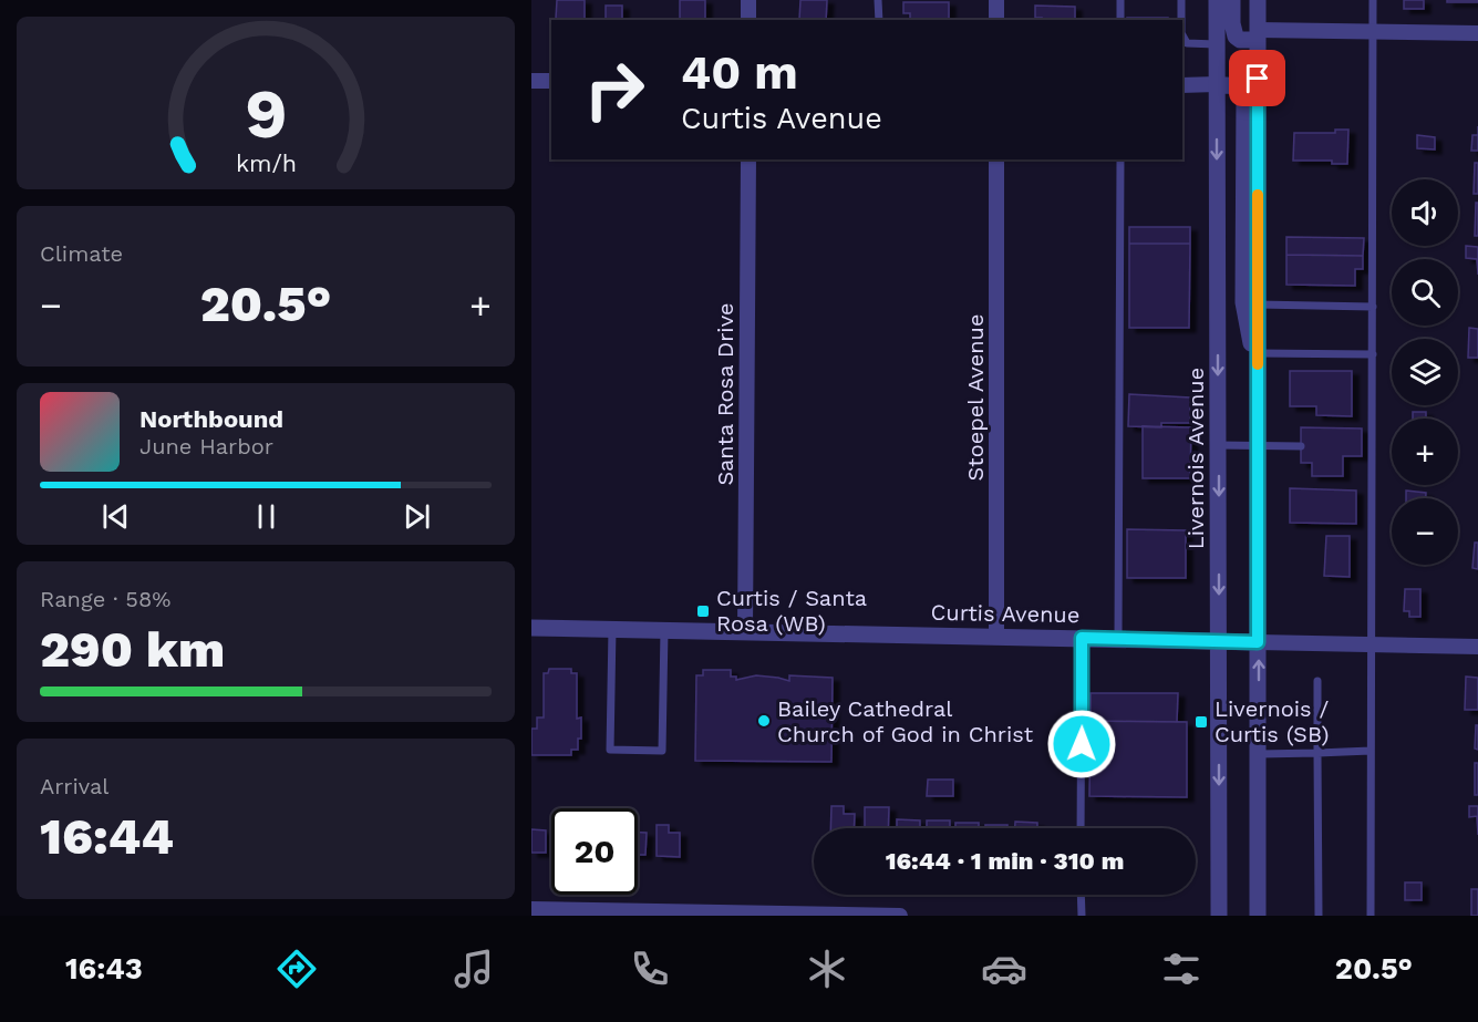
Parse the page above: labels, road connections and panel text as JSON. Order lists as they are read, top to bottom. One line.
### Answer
{"streets":{"street":["Santa Rosa Drive","Stoepel Avenue","Livernois Avenue","Curtis Avenue"]},"crossings":[["Santa Rosa Drive","Curtis Avenue"],["Stoepel Avenue","Curtis Avenue"],["Livernois Avenue","Curtis Avenue"]],"places":{"transit":["Curtis / Santa Rosa (WB)","Livernois / Curtis (SB)"],"other":["Bailey Cathedral Church of God in Christ"]},"page":{"turn":["40 m","Curtis Avenue"],"map_buttons":["+","−"],"tile":["Climate",["Range · 58%","290 km"],["Arrival","16:44"]],"heat":["−","20.5°","+"],"song":["Northbound","June Harbor"],"limit":"20","trip":"16:44 · 1 min · 310 m","tabs":["16:43","20.5°"],"gauge":["9","km/h"]}}
